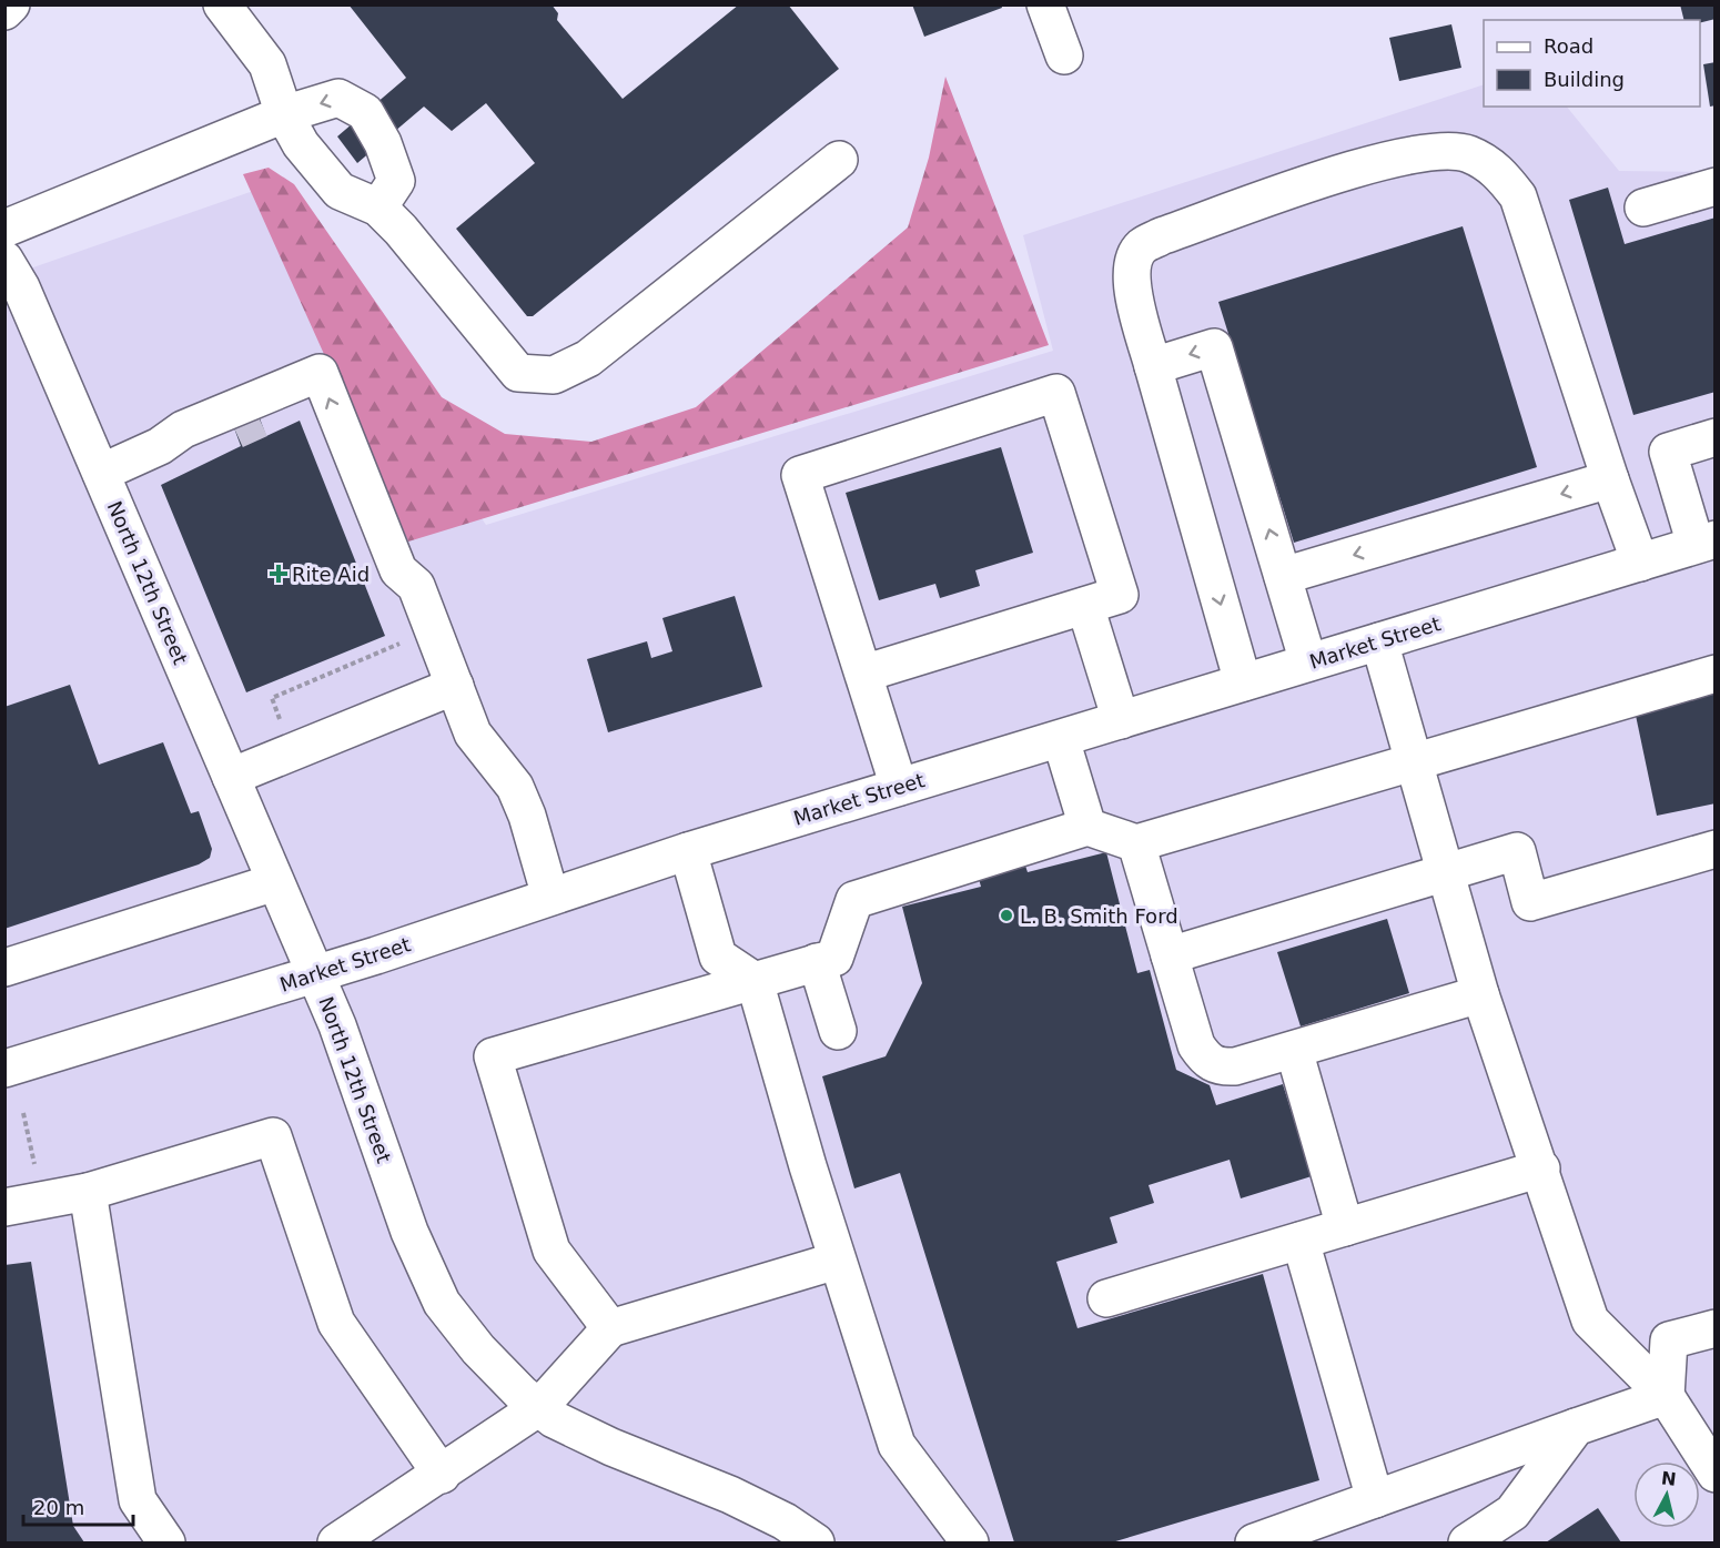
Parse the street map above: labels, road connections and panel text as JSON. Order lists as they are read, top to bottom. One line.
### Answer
{"streets":{"main road":["North 12th Street","Market Street"]},"crossings":[["North 12th Street","Market Street"]],"places":{"health":["Rite Aid"],"other":["L. B. Smith Ford"]},"legend":["Road","Building"],"scale_bar":"20 m","north":"top"}
